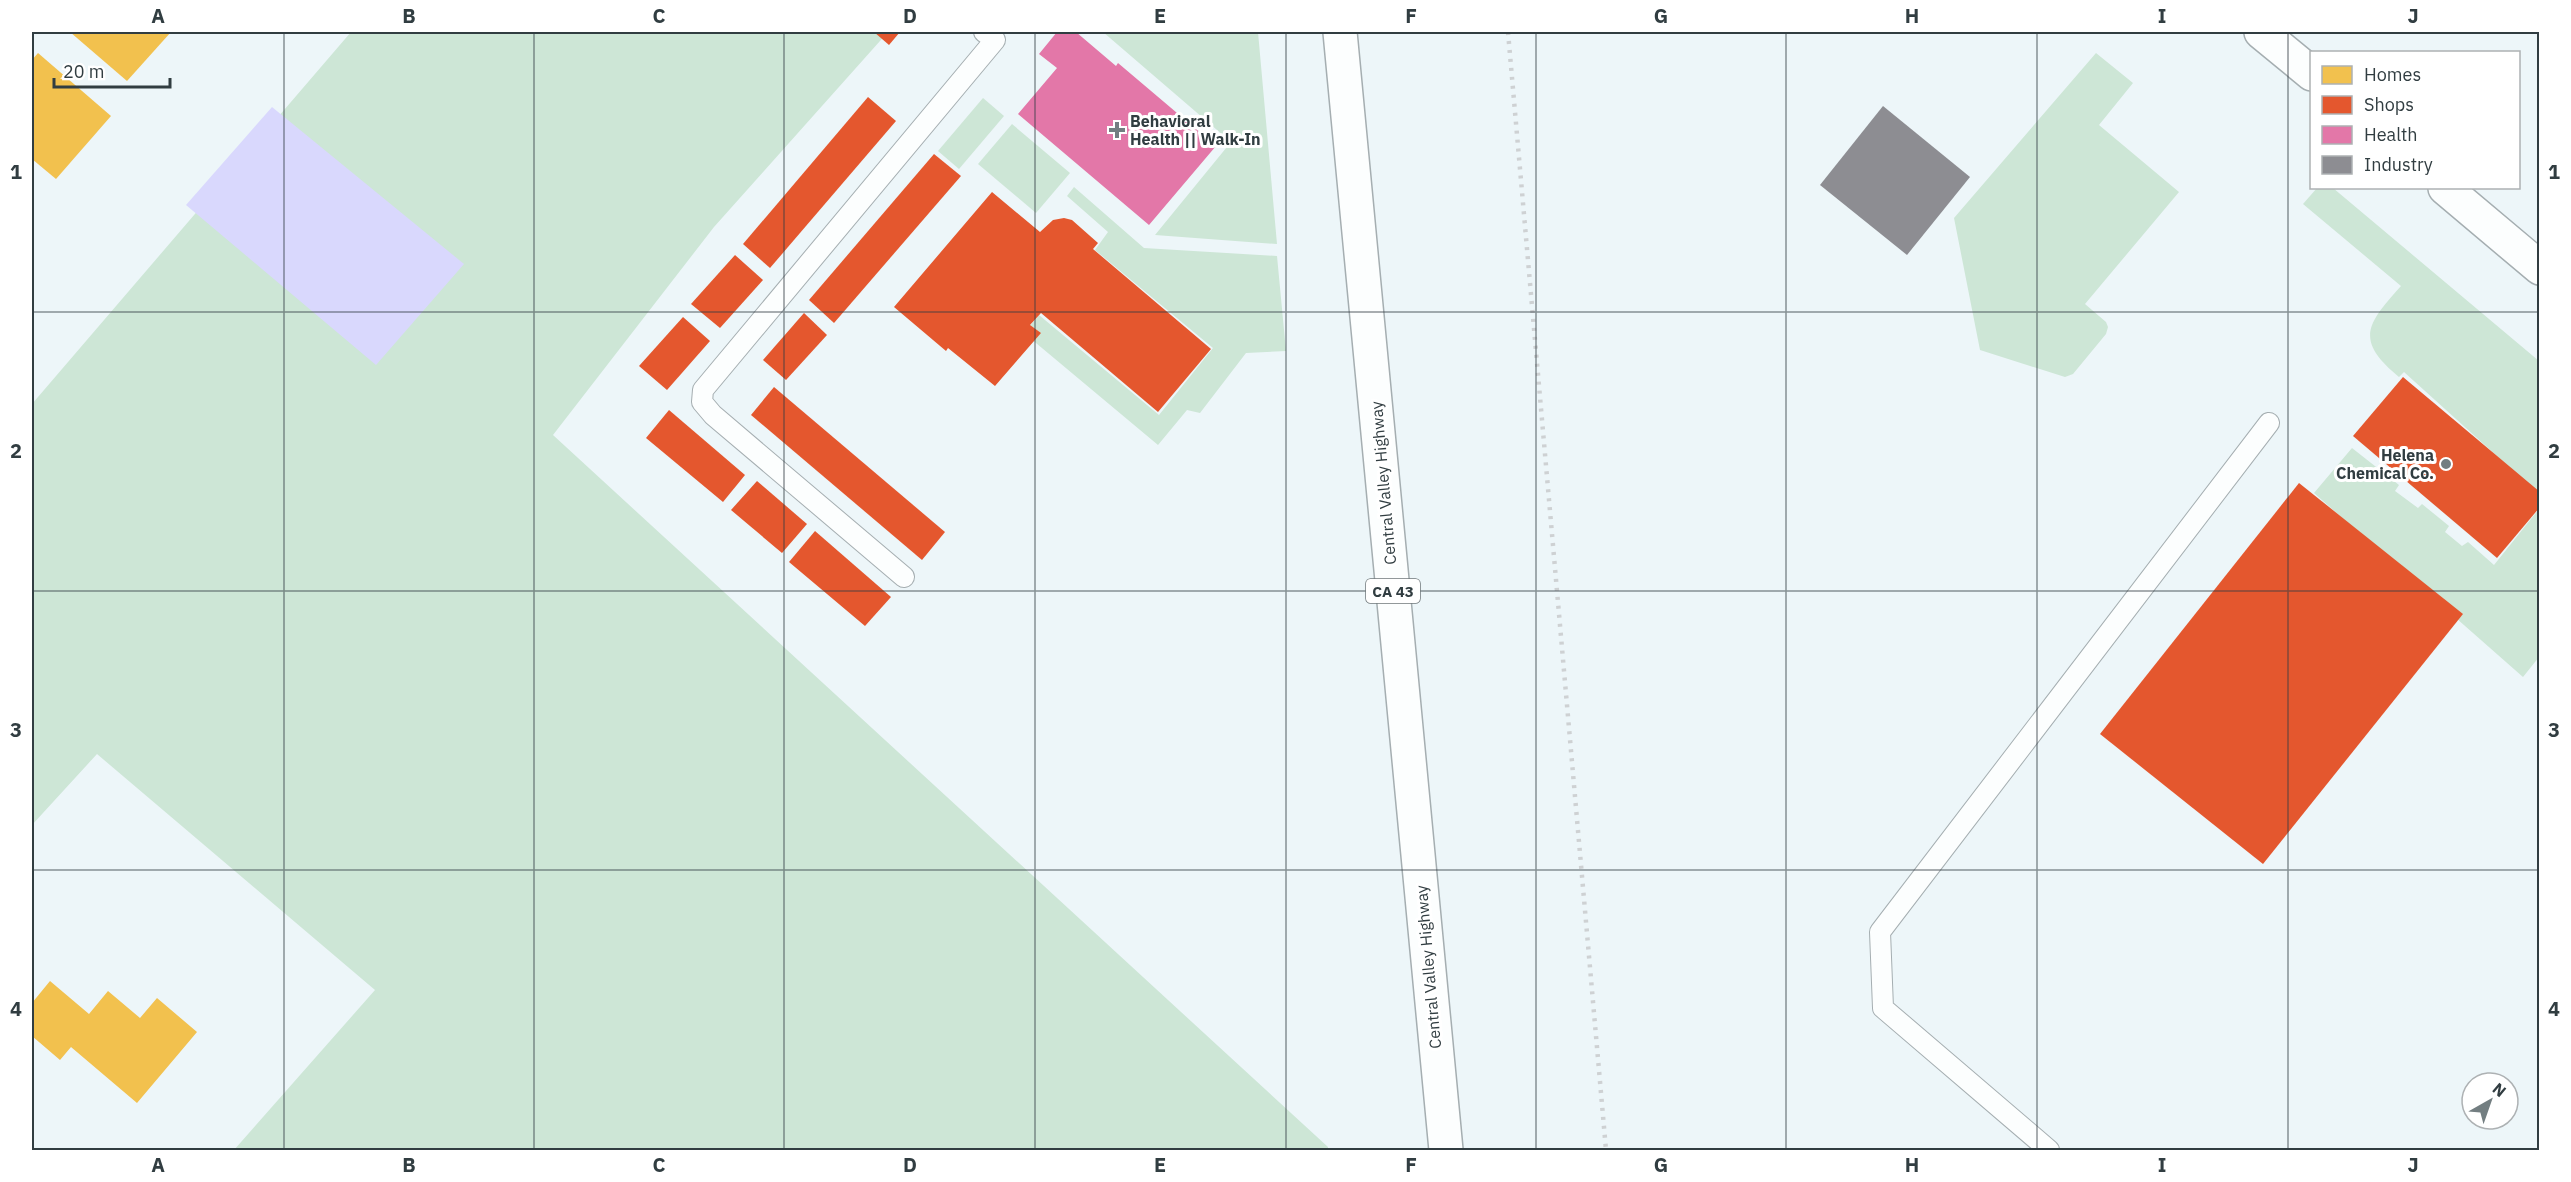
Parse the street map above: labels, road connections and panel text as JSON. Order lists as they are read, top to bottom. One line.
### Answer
{"streets":{"main road":["Central Valley Highway","CA 43"]},"places":{"health":["Behavioral Health || Walk-In"],"other":["Helena Chemical Co."]},"legend":["Homes","Shops","Health","Industry"],"scale_bar":"20 m","north":"top right","grid":{"columns":["A","B","C","D","E","F","G","H","I","J"],"rows":["1","2","3","4"]}}
